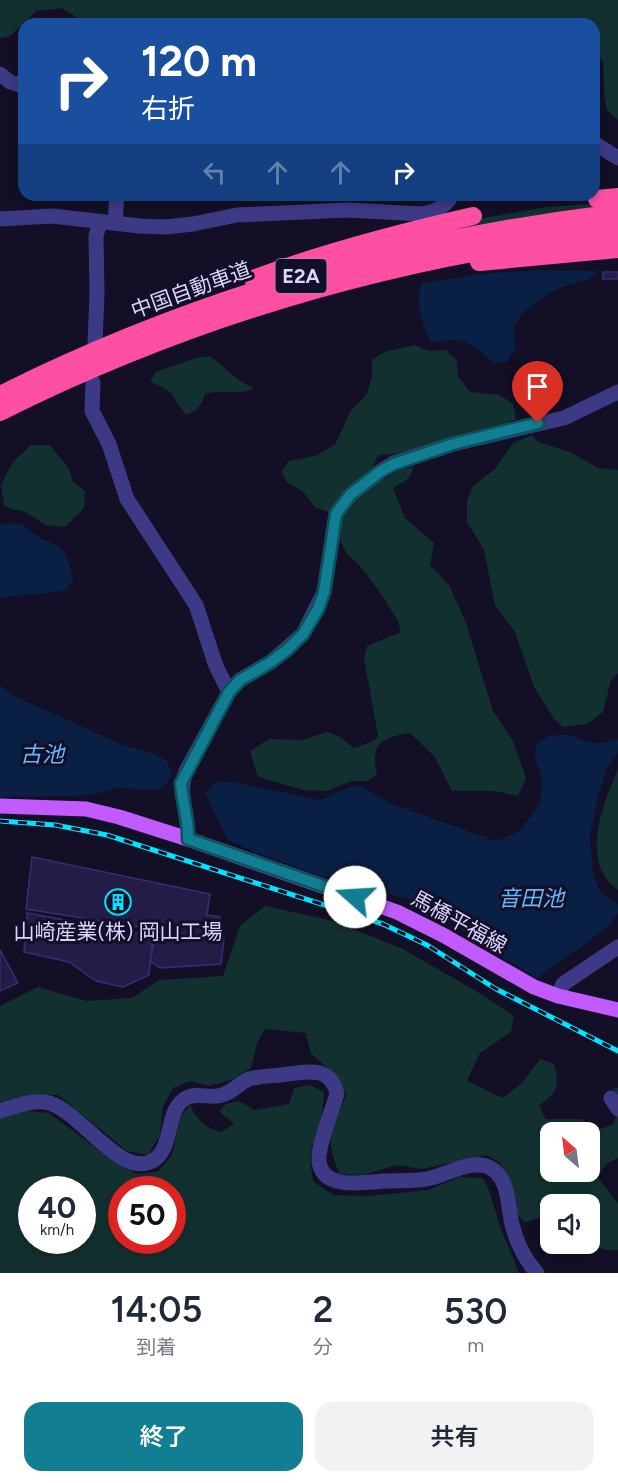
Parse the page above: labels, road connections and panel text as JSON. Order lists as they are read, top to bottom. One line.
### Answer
{"streets":{"highway":["E2A","中国自動車道"],"main road":["馬橋平福線"]},"water":["古池","音田池"],"places":{"building":["山崎産業(株) 岡山工場"]},"north":"top left","page":{"turn":["120 m","右折"],"speed":"40 km/h","limit":"50","eta":["14:05","到着","2","分","530","m"],"buttons":["終了","共有"]}}
